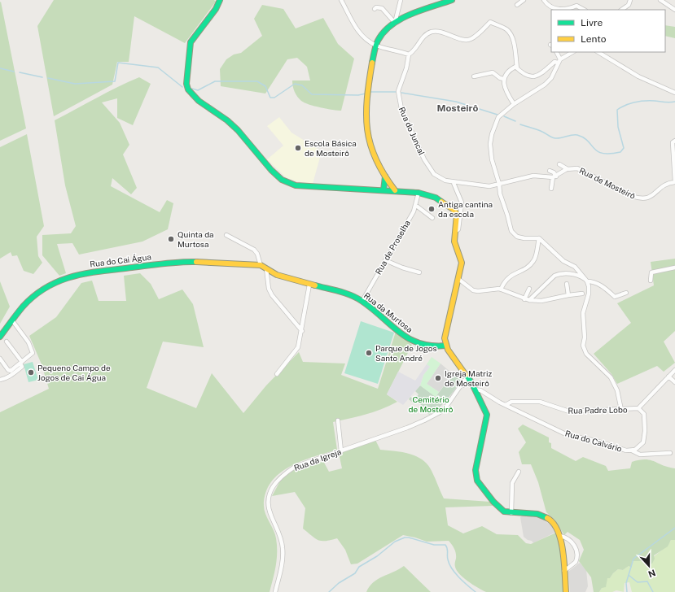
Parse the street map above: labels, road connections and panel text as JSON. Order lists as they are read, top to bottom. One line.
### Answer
{"streets":{"main road":["Rua do Cai Água","Rua da Murtosa"],"street":["Rua do Juncal","Rua de Mosteirô","Rua de Proselha","Rua Padre Lobo","Rua do Calvário","Rua da Igreja"]},"crossings":[["Rua de Proselha","Rua da Murtosa"],["Rua do Cai Água","Rua da Murtosa"],["Rua Padre Lobo","Rua do Calvário"]],"districts":["Mosteirô"],"parks":["Cemitério de Mosteirô"],"places":["Escola Básica de Mosteirô","Antiga cantina da escola","Quinta da Murtosa","Parque de Jogos Santo André","Pequeno Campo de Jogos de Cai Água","Igreja Matriz de Mosteirô"],"legend":["Livre","Lento"],"north":"bottom"}
